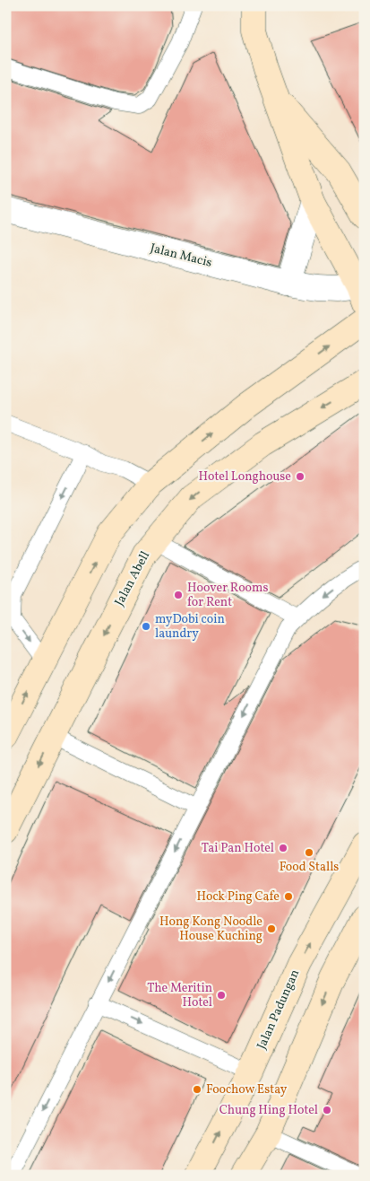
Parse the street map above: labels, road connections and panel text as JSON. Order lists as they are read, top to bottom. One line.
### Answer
{"streets":{"main road":["Jalan Abell","Jalan Padungan"],"street":["Jalan Macis"]},"places":["Hotel Longhouse","Hoover Rooms for Rent","myDobi coin laundry","Tai Pan Hotel","Food Stalls","Hock Ping Cafe","Hong Kong Noodle House Kuching","The Meritin Hotel","Foochow Estay","Chung Hing Hotel"]}
